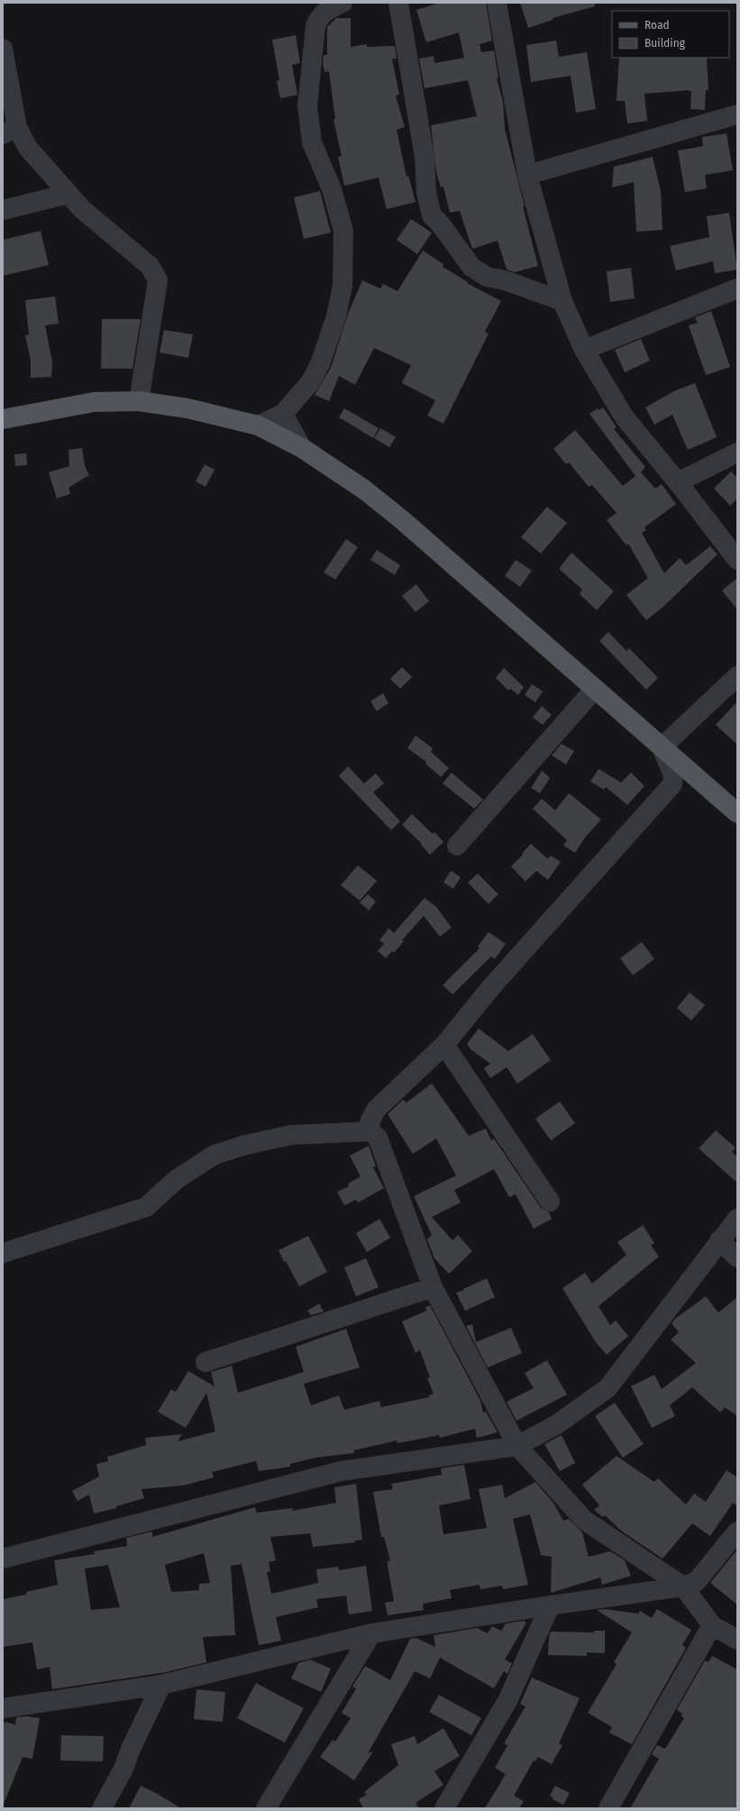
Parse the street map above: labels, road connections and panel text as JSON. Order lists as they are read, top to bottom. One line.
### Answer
{"legend":["Road","Building"]}
